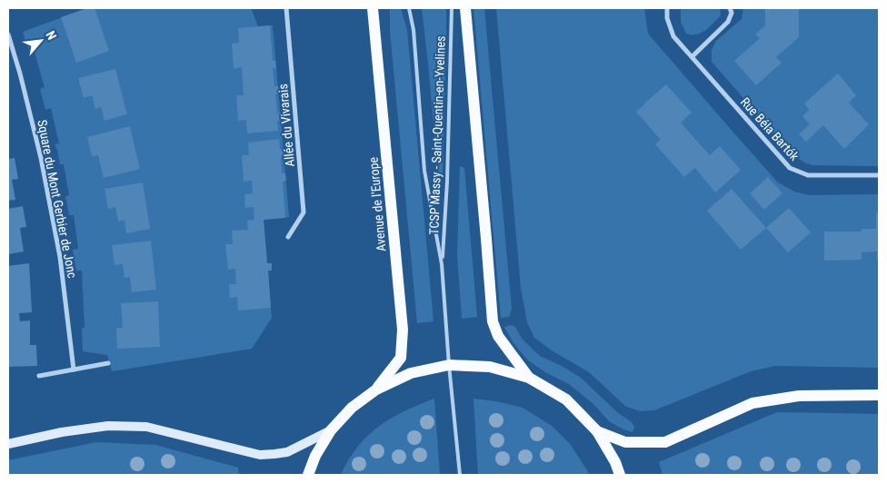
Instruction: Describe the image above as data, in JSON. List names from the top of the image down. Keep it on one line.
{"streets":{"main road":["Avenue de l'Europe"],"street":["Allée du Vivarais","Rue Béla Bartók","Square du Mont Gerbier de Jonc"],"lane":["TCSP Massy - Saint-Quentin-en-Yvelines"]},"north":"top right"}
